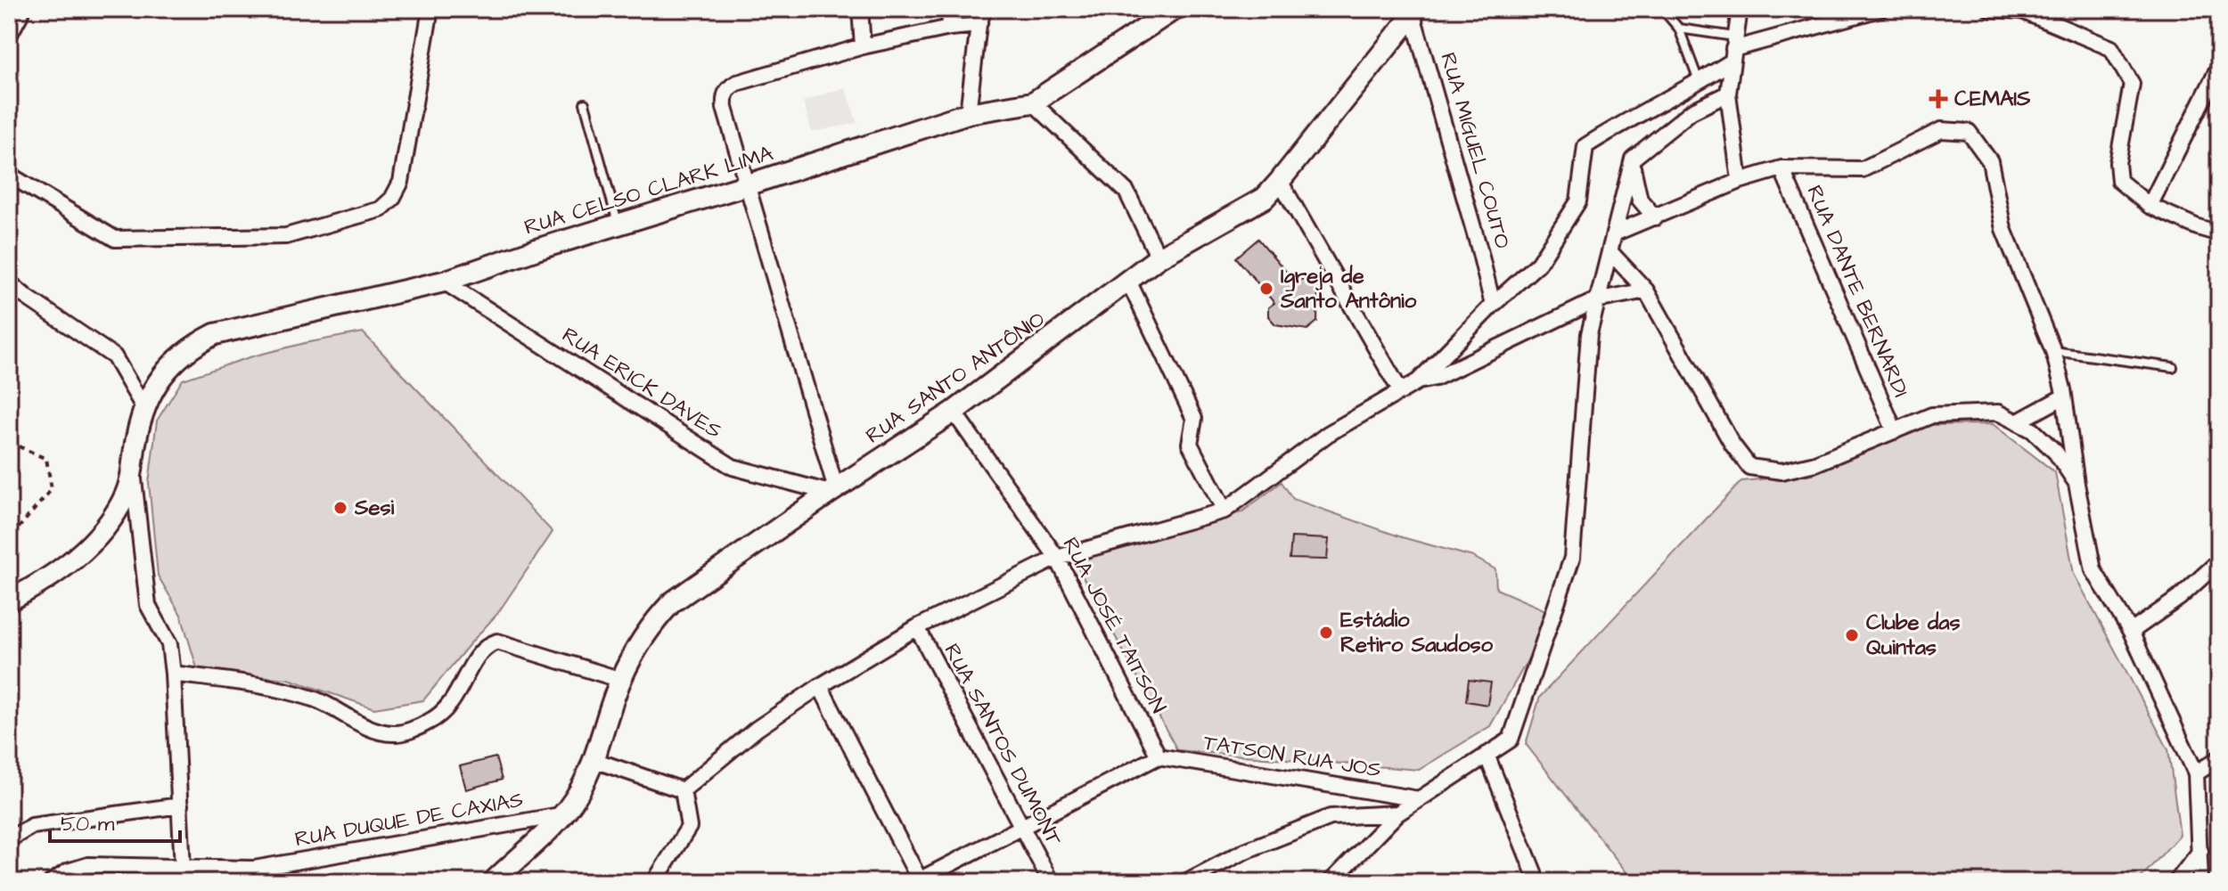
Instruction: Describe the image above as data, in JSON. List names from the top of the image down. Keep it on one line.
{"streets":{"street":["RUA MIGUEL COUTO","RUA CELSO CLARK LIMA","RUA DANTE BERNARDI","RUA SANTO ANTÔNIO","RUA ERICK DAVES","RUA JOSÉ TAITSON","RUA SANTOS DUMONT","TATSON RUA JOS","RUA DUQUE DE CAXIAS"]},"crossings":[["RUA MIGUEL COUTO","RUA SANTO ANTÔNIO"],["RUA CELSO CLARK LIMA","RUA ERICK DAVES"],["RUA SANTO ANTÔNIO","RUA ERICK DAVES"],["RUA SANTO ANTÔNIO","RUA JOSÉ TAITSON"],["RUA SANTO ANTÔNIO","RUA DUQUE DE CAXIAS"],["RUA JOSÉ TAITSON","TATSON RUA JOS"]],"places":{"health":["CEMAIS"],"other":["Igreja de Santo Antônio","Sesi","Estádio Retiro Saudoso","Clube das Quintas"]},"scale_bar":"50 m"}
